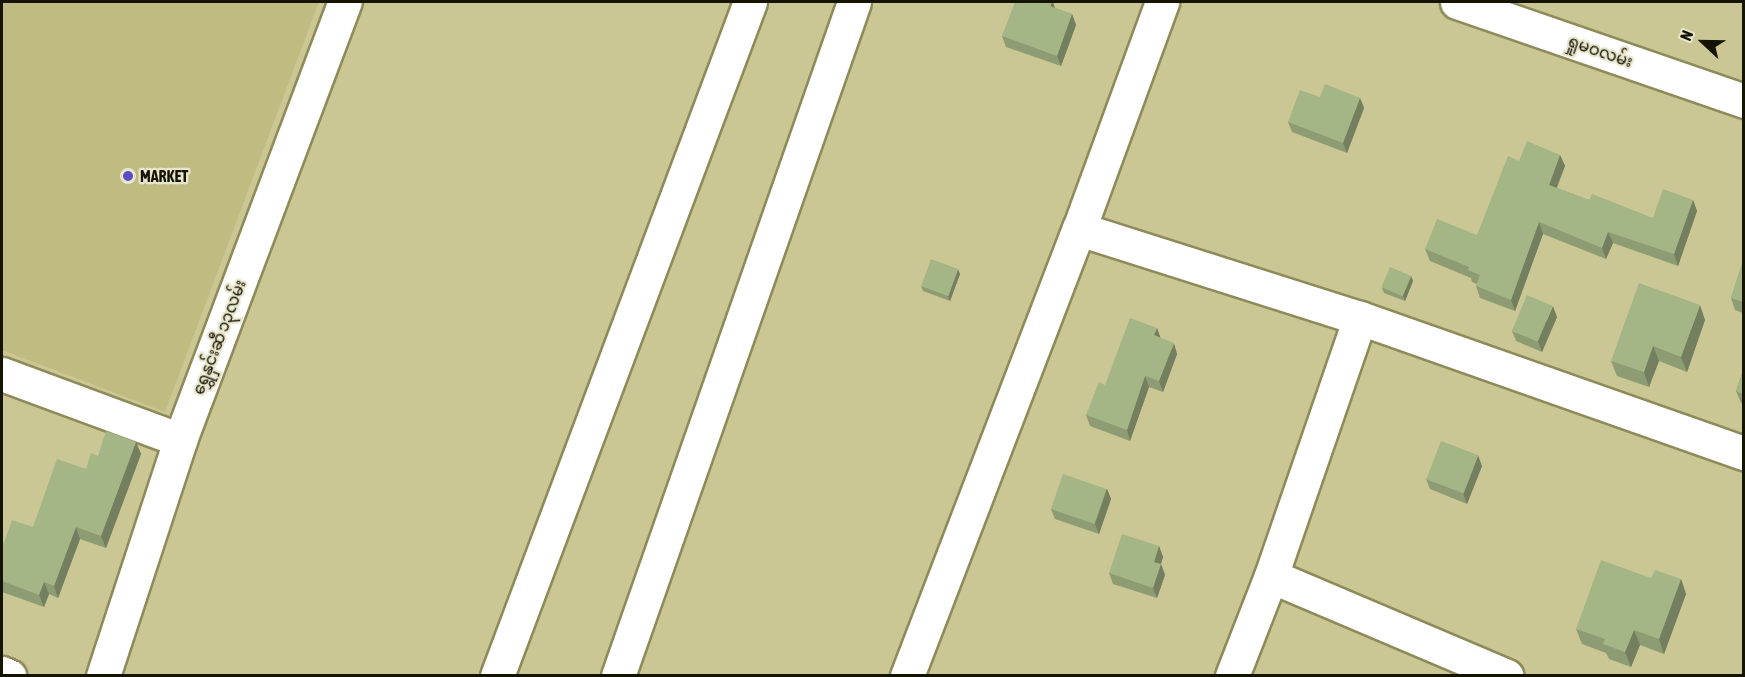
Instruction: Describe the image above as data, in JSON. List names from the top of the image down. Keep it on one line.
{"streets":{"street":["ရှုမဝလမ်း","ရွှေနှင်းဆီ ၁၃လမ်း"]},"places":["MARKET"],"north":"left"}
